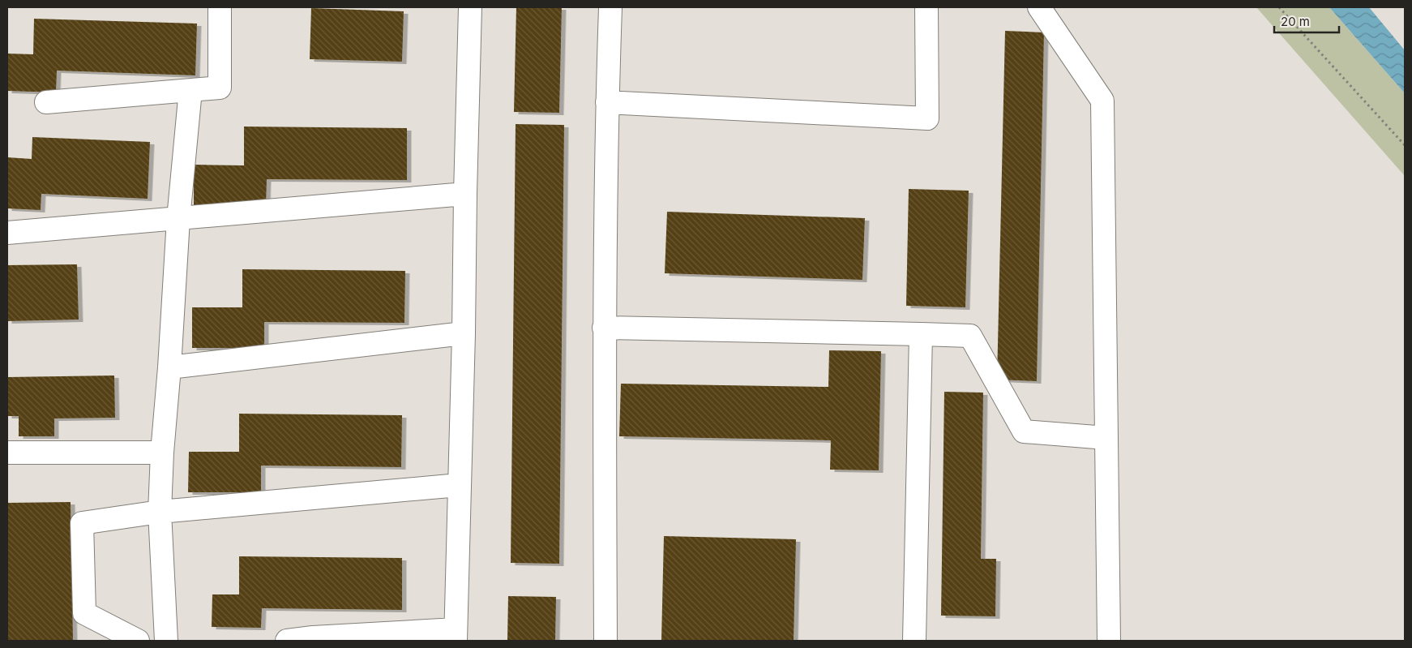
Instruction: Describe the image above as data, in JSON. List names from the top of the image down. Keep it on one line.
{"scale_bar":"20 m"}
